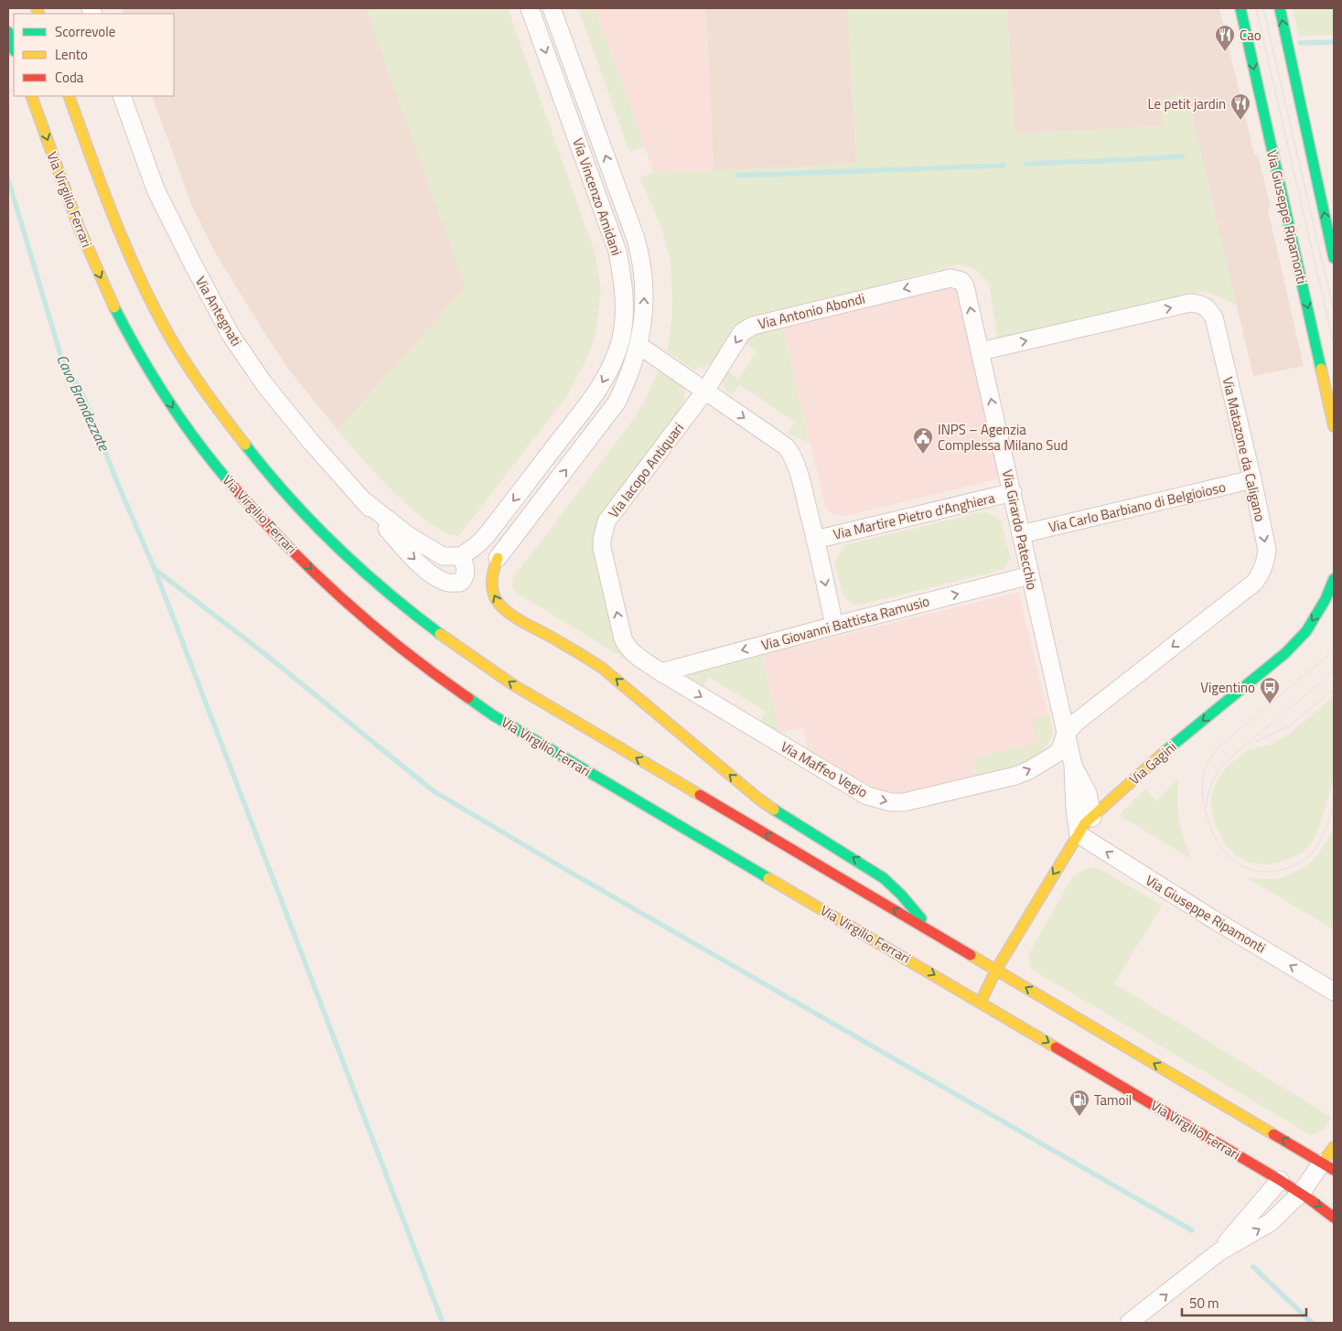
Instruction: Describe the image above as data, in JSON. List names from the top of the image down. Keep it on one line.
{"streets":{"main road":["Via Virgilio Ferrari","Via Giuseppe Ripamonti","Via Gagini"],"street":["Via Vincenzo Amidani","Via Antegnati","Via Antonio Abondi","Via Matazone da Caligano","Via Iacopo Antiquari","Via Carlo Barbiano di Belgioioso","Via Martire Pietro d'Anghiera","Via Girardo Patecchio","Via Giovanni Battista Ramusio","Via Maffeo Vegio"]},"crossings":[["Via Vincenzo Amidani","Via Antegnati"],["Via Virgilio Ferrari","Via Gagini"],["Via Giuseppe Ripamonti","Via Girardo Patecchio"],["Via Giuseppe Ripamonti","Via Gagini"],["Via Antonio Abondi","Via Iacopo Antiquari"],["Via Antonio Abondi","Via Girardo Patecchio"],["Via Matazone da Caligano","Via Carlo Barbiano di Belgioioso"],["Via Matazone da Caligano","Via Girardo Patecchio"],["Via Matazone da Caligano","Via Maffeo Vegio"],["Via Iacopo Antiquari","Via Giovanni Battista Ramusio"],["Via Iacopo Antiquari","Via Maffeo Vegio"],["Via Carlo Barbiano di Belgioioso","Via Girardo Patecchio"],["Via Martire Pietro d'Anghiera","Via Girardo Patecchio"],["Via Girardo Patecchio","Via Giovanni Battista Ramusio"],["Via Girardo Patecchio","Via Gagini"],["Via Girardo Patecchio","Via Maffeo Vegio"],["Via Giovanni Battista Ramusio","Via Maffeo Vegio"]],"one_way":["Via Antonio Abondi","Via Iacopo Antiquari","Via Girardo Patecchio","Via Gagini","Via Maffeo Vegio"],"water":["Cavo Brandezzate"],"places":{"restaurant":["Cao","Le petit jardin"],"public building":["INPS – Agenzia Complessa Milano Sud"],"bus stop":["Vigentino"],"fuel station":["Tamoil"]},"legend":["Scorrevole","Lento","Coda"],"scale_bar":"50 m"}
